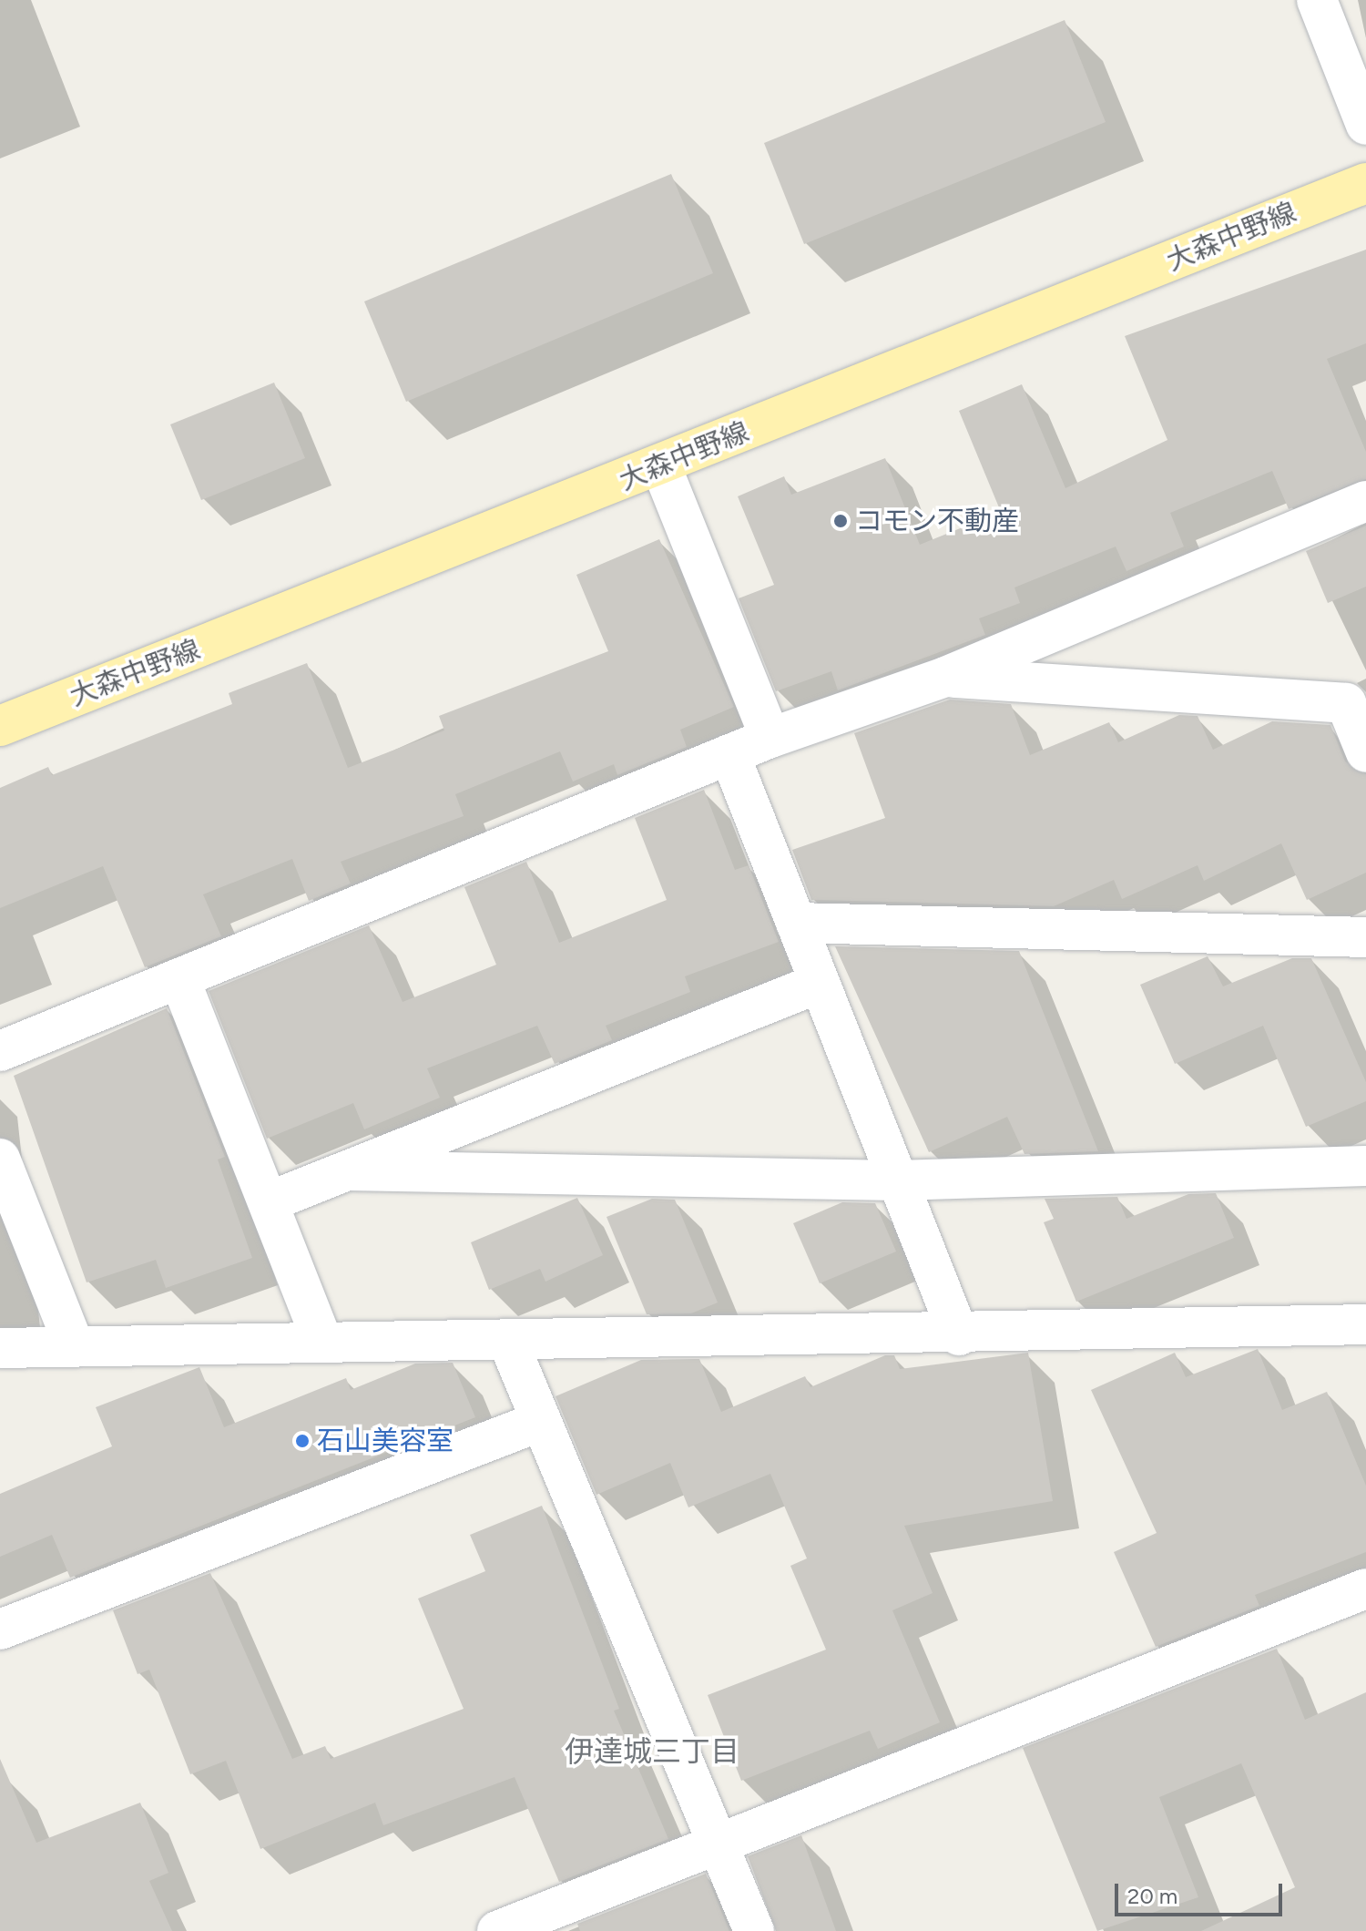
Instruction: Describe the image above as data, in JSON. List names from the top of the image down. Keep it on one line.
{"streets":{"main road":["大森中野線"]},"districts":["伊達城三丁目"],"places":["コモン不動産","石山美容室"],"scale_bar":"20 m"}
